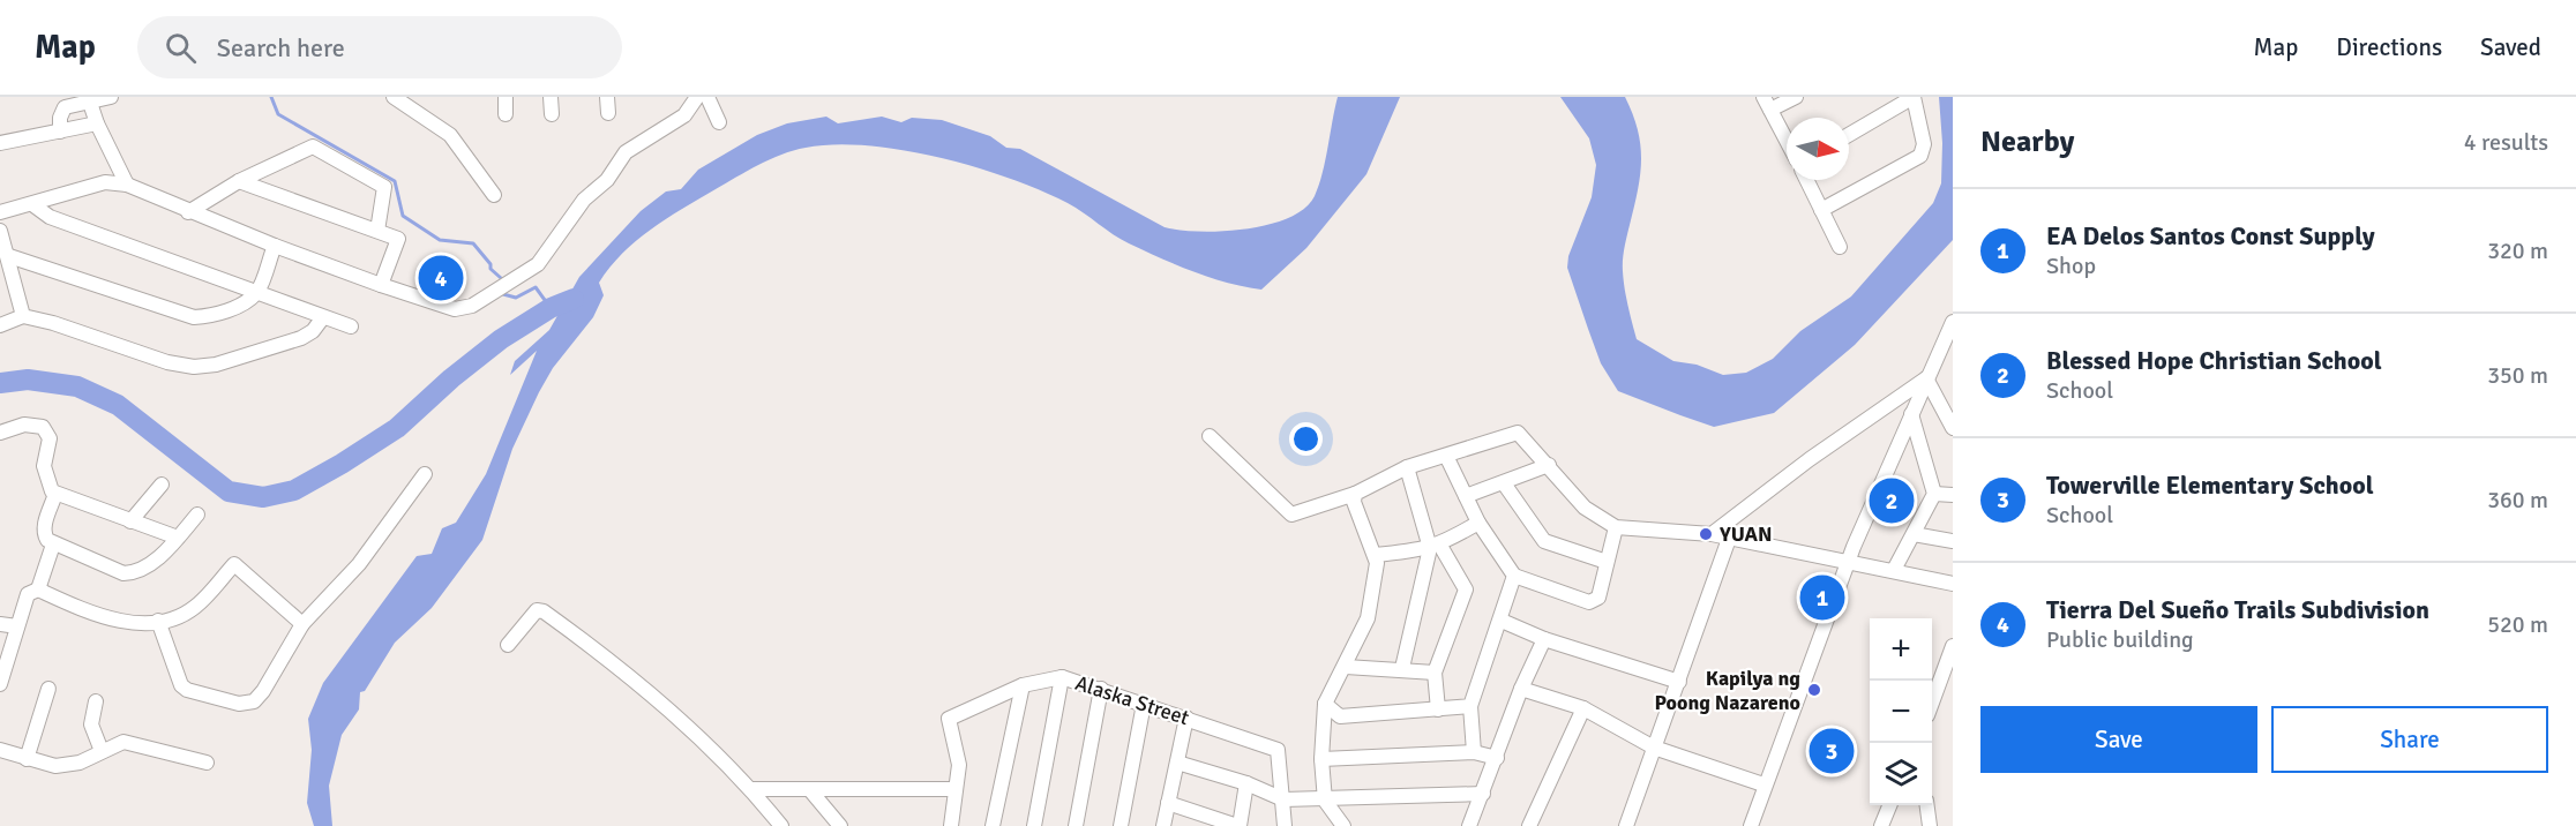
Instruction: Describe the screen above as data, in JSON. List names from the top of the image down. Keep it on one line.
{"streets":{"street":["Alaska Street"]},"places":["YUAN","Kapilya ng Poong Nazareno"],"north":"right","page":{"header":"Map","search":"Search here","nav":["Map","Directions","Saved"],"heading":["Nearby","4 results"],"list":[{"mark":"1","name":"EA Delos Santos Const Supply","note":"Shop","value":"320 m"},{"mark":"2","name":"Blessed Hope Christian School","note":"School","value":"350 m"},{"mark":"3","name":"Towerville Elementary School","note":"School","value":"360 m"},{"mark":"4","name":"Tierra Del Sueño Trails Subdivision","note":"Public building","value":"520 m"}],"pins":["4","2","1","3"],"map_buttons":["+","−"],"buttons":["Save","Share"]}}
